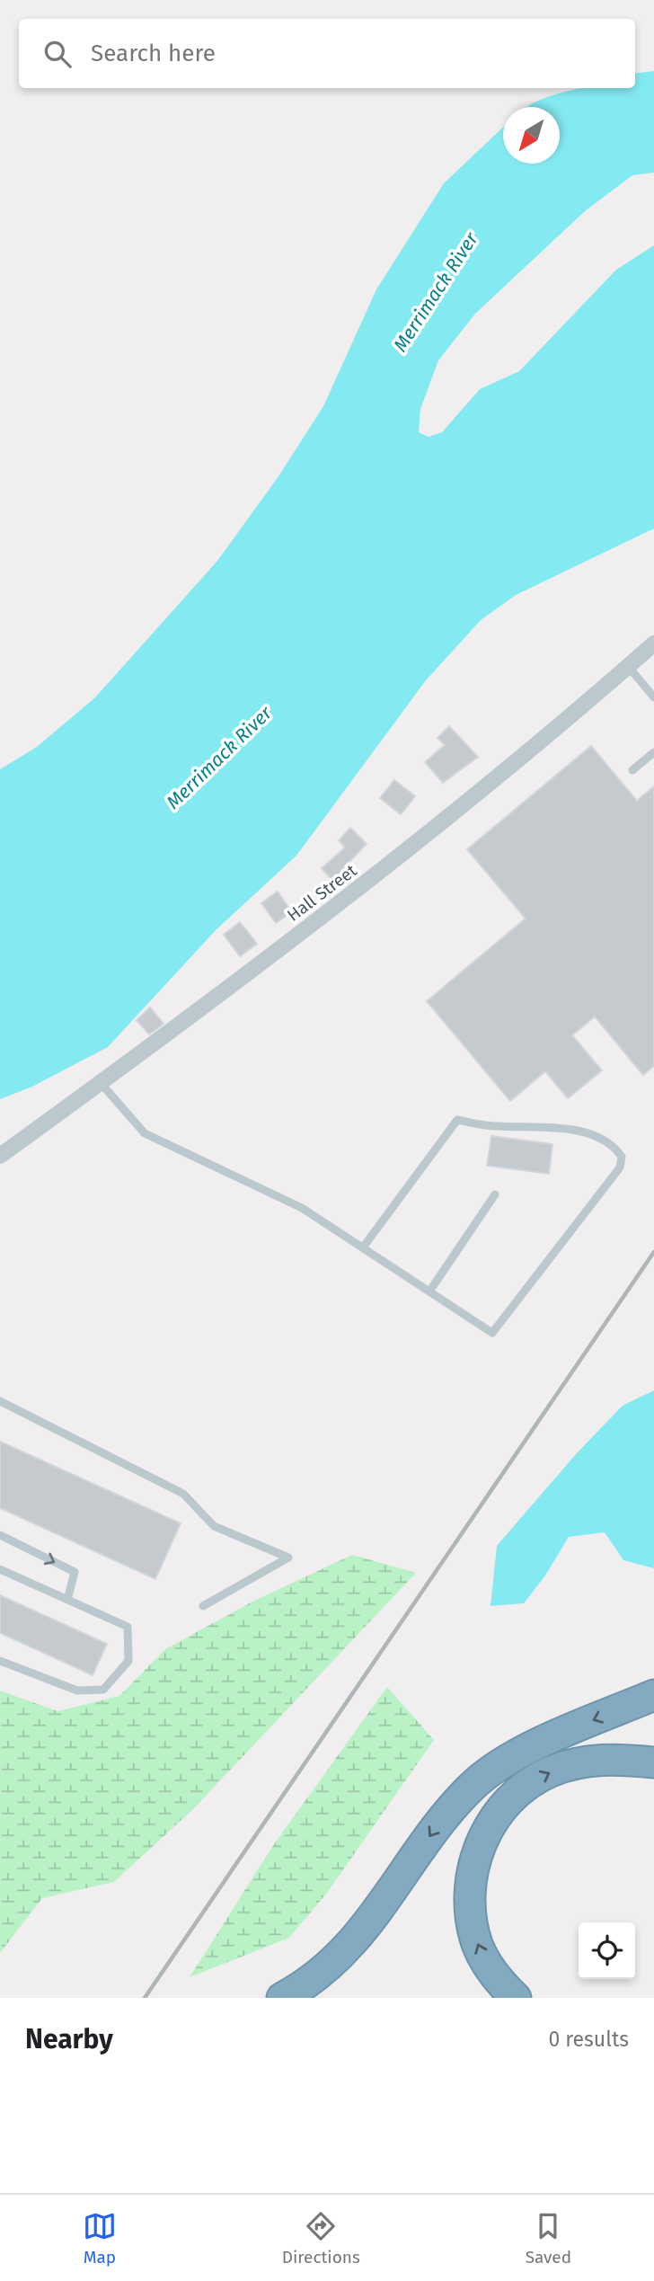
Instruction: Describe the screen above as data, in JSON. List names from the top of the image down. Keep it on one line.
{"streets":{"street":["Hall Street"]},"water":["Merrimack River"],"north":"bottom left","page":{"search":"Search here","heading":["Nearby","0 results"],"nav":["Map","Directions","Saved"]}}
